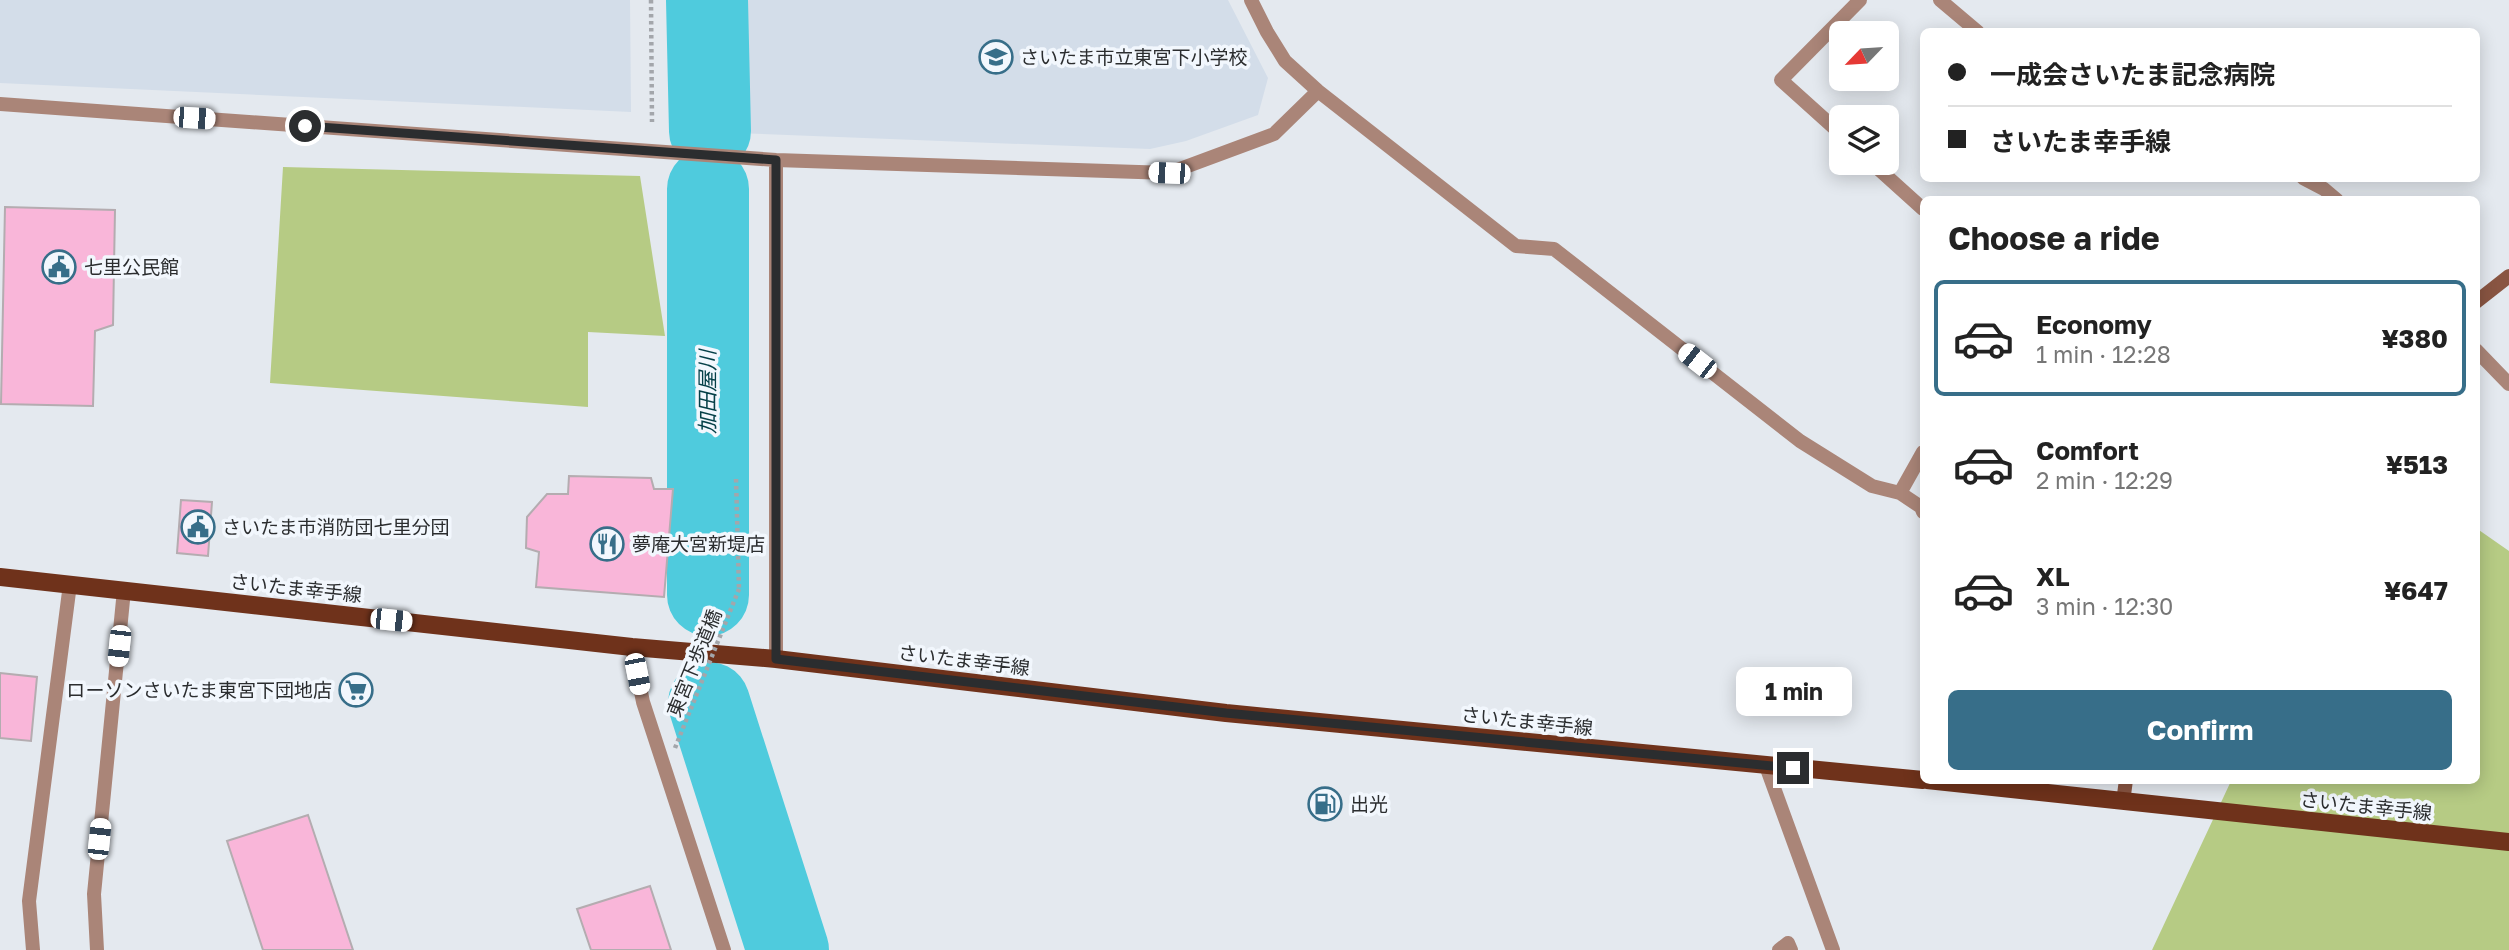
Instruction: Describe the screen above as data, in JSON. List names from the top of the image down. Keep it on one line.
{"streets":{"main road":["さいたま幸手線"],"path":["東宮下歩道橋"]},"water":["加田屋川"],"places":{"school or university":["さいたま市立東宮下小学校"],"public building":["七里公民館","さいたま市消防団七里分団"],"restaurant":["夢庵大宮新堤店"],"supermarket":["ローソンさいたま東宮下団地店"],"fuel station":["出光"]},"north":"bottom left","page":{"banner":["一成会さいたま記念病院","さいたま幸手線"],"heading":"Choose a ride","list":[{"name":"Economy","note":"1 min · 12:28","value":"¥380"},{"name":"Comfort","note":"2 min · 12:29","value":"¥513"},{"name":"XL","note":"3 min · 12:30","value":"¥647"}],"bubble":"1 min","buttons":"Confirm"}}
